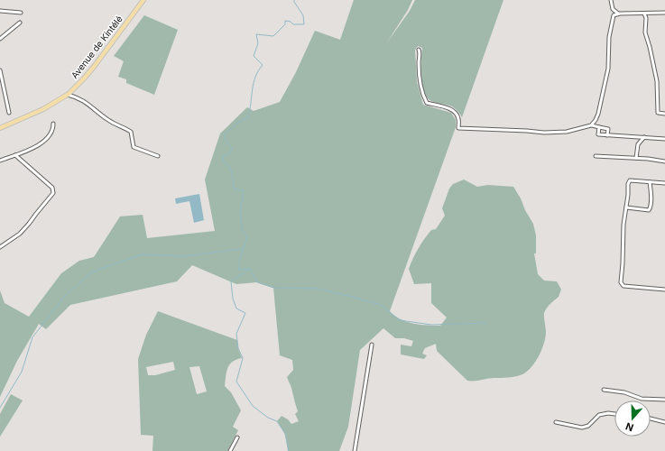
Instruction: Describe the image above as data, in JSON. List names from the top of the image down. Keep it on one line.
{"streets":{"main road":["Avenue de Kintélé"]},"north":"bottom"}
